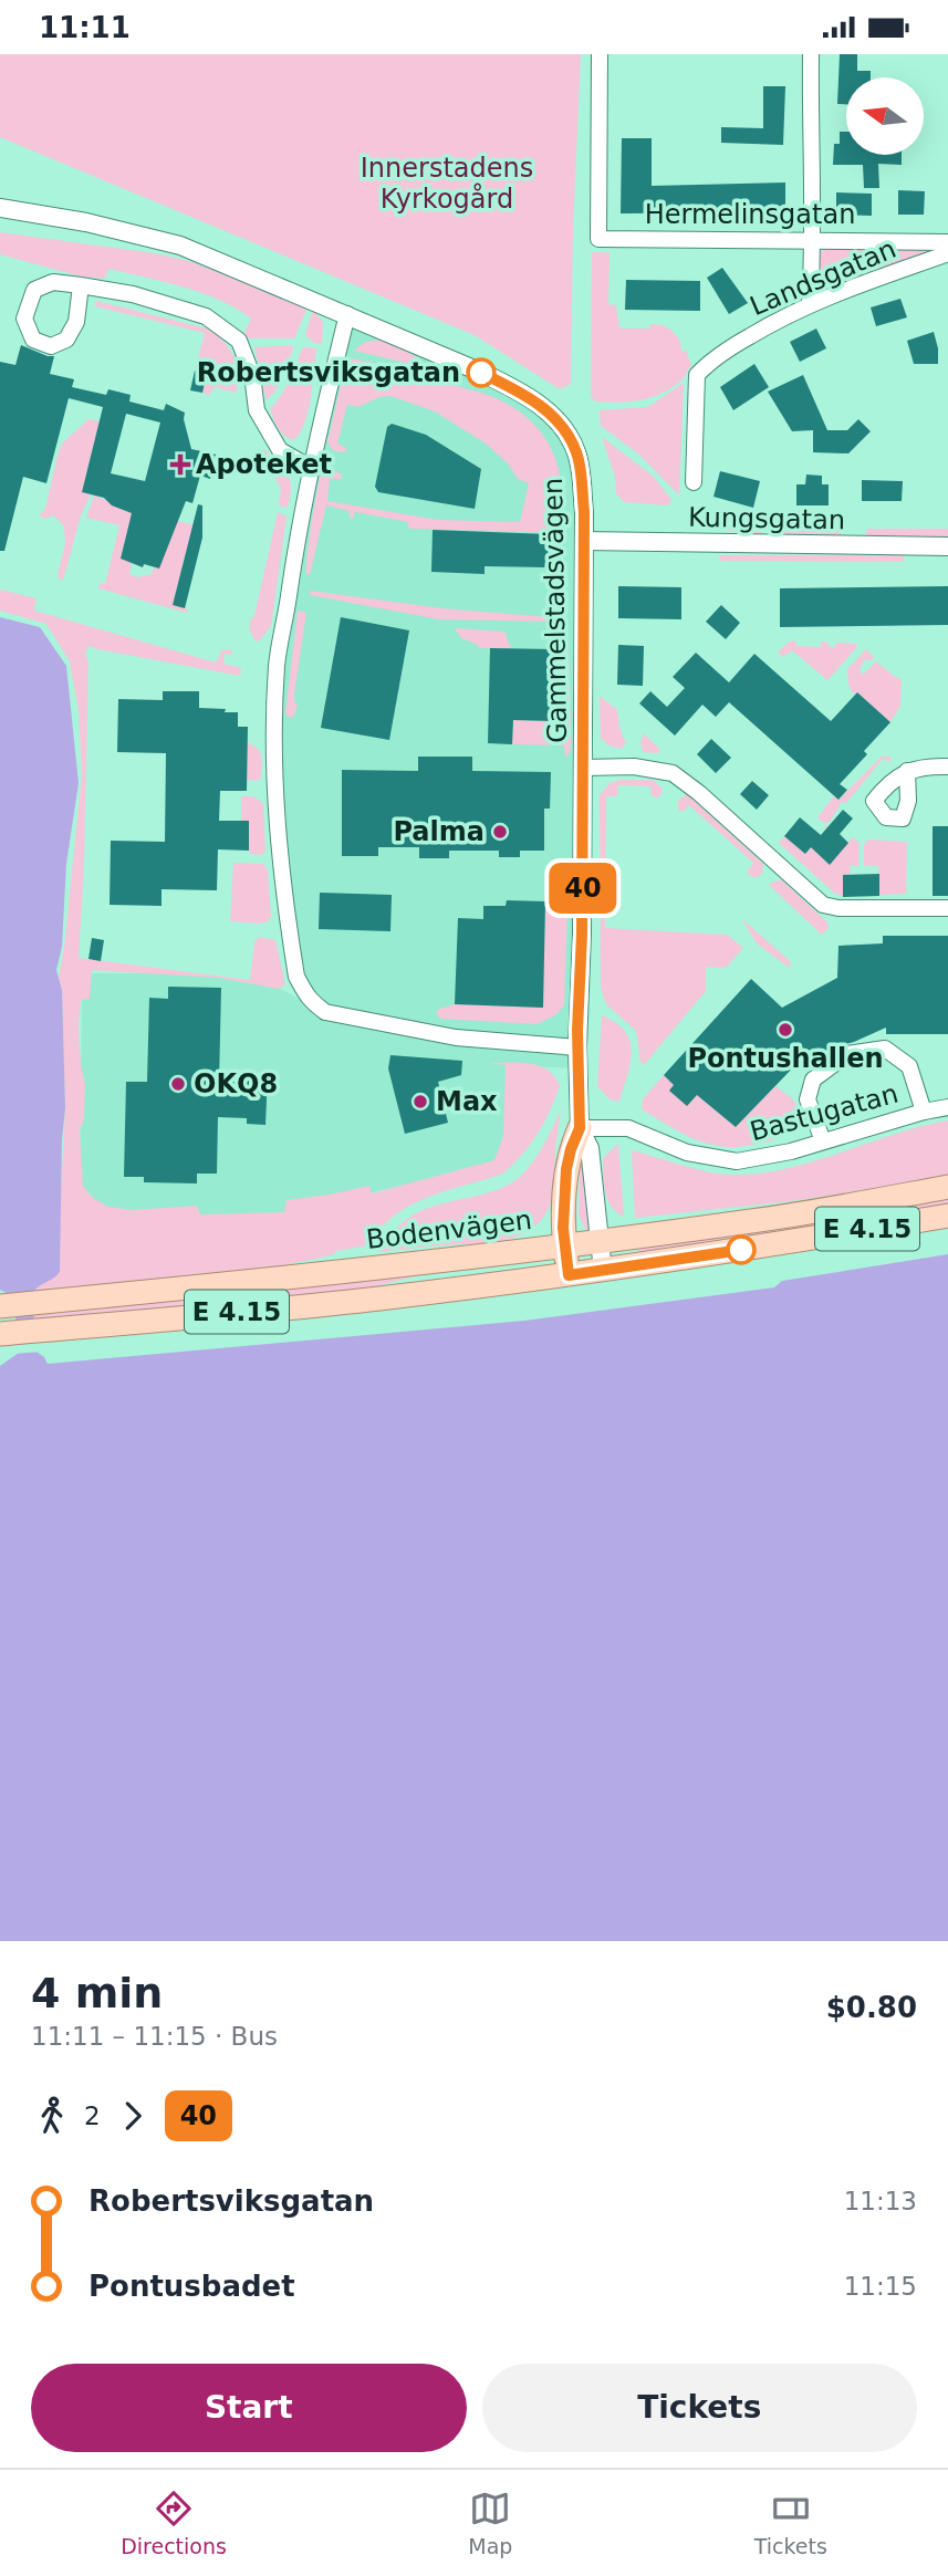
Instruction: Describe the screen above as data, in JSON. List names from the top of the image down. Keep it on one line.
{"streets":{"main road":["E 4.15","Bodenvägen"],"street":["Hermelinsgatan","Landsgatan","Kungsgatan","Gammelstadsvägen","Bastugatan"]},"crossings":[["Kungsgatan","Gammelstadsvägen"],["Gammelstadsvägen","Bastugatan"],["Gammelstadsvägen","E 4.15"],["Gammelstadsvägen","Bodenvägen"]],"parks":["Innerstadens Kyrkogård"],"places":{"other":["Robertsviksgatan","Palma","Pontushallen","OKQ8","Max"],"health":["Apoteket"]},"lines":["bus line 40"],"north":"left","page":{"status":"11:11","on_map":"40","heading":["4 min","11:11 – 11:15 · Bus","$0.80"],"legs":["2","40"],"list":[{"name":"Robertsviksgatan","value":"11:13"},{"name":"Pontusbadet","value":"11:15"}],"buttons":["Start","Tickets"],"tabs":["Directions","Map","Tickets"]}}
